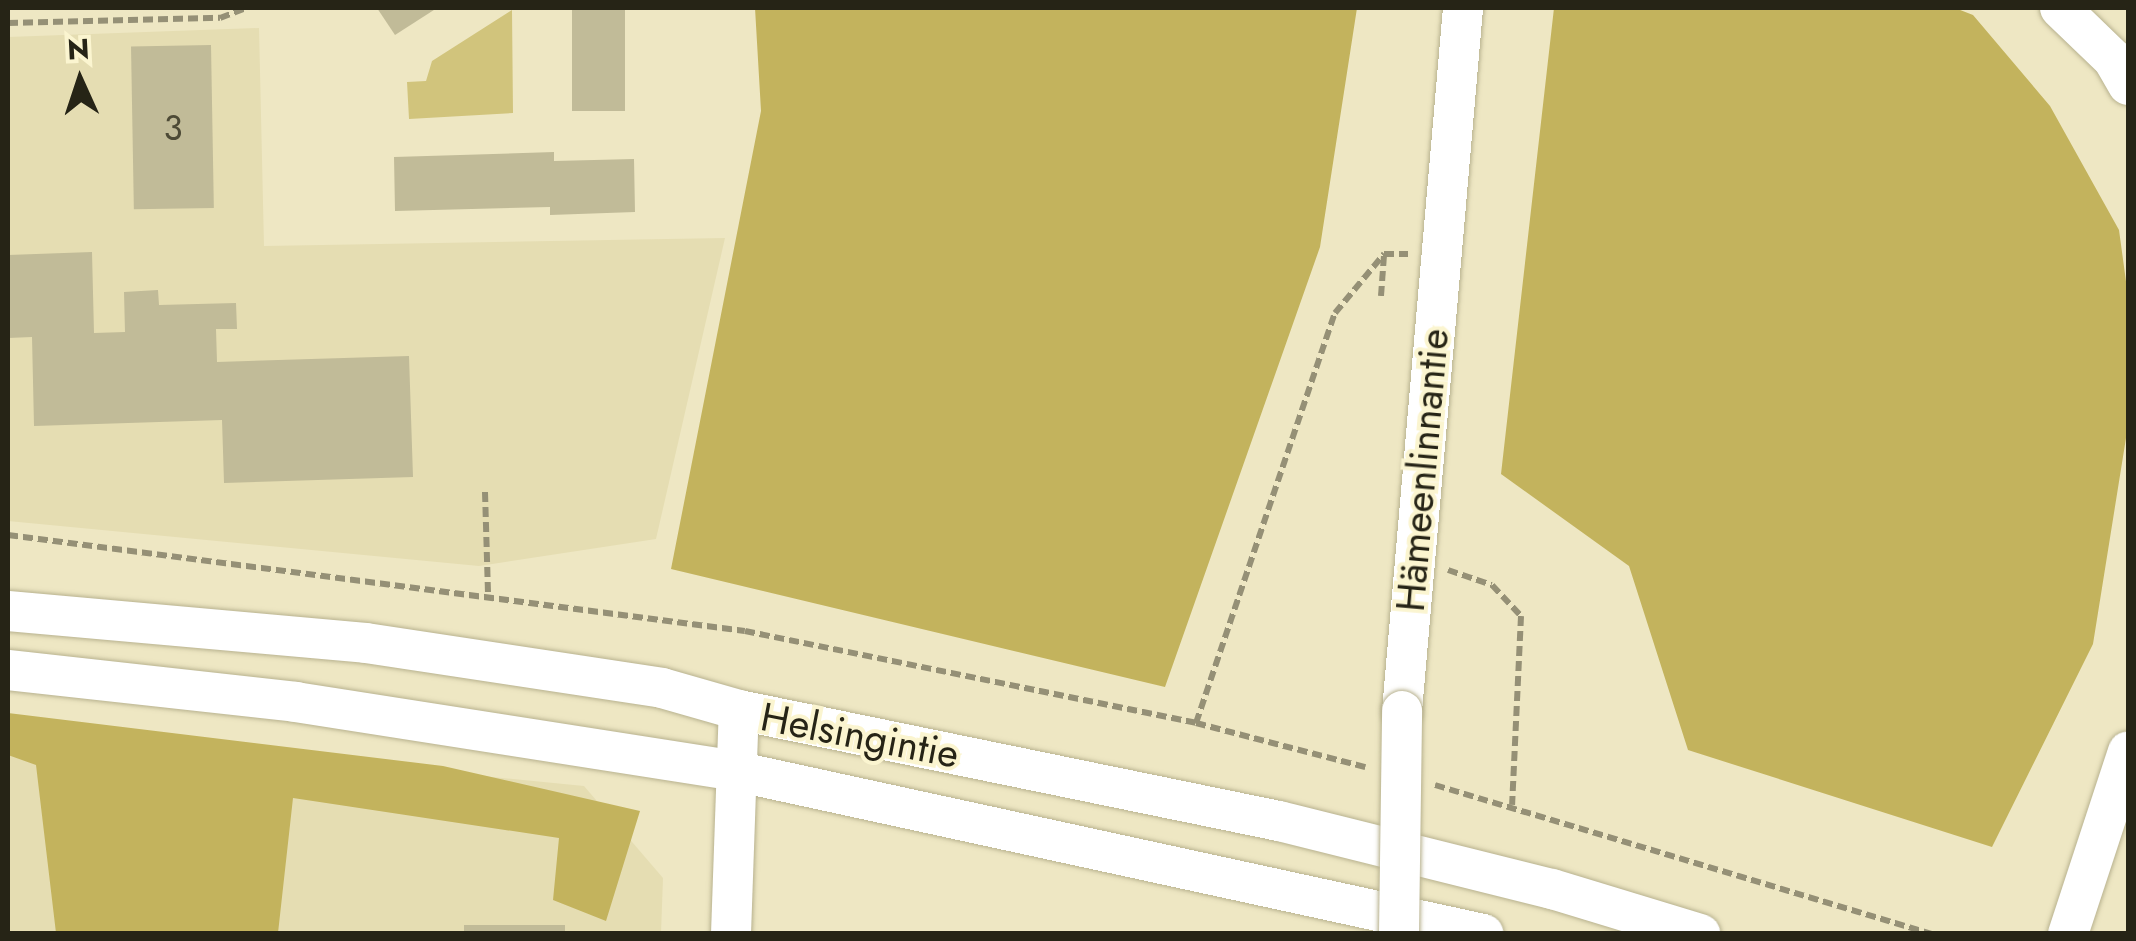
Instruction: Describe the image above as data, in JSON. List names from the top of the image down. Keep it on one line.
{"streets":{"main road":["Hämeenlinnantie","Helsingintie"]},"house_numbers":["3"],"north":"top"}
